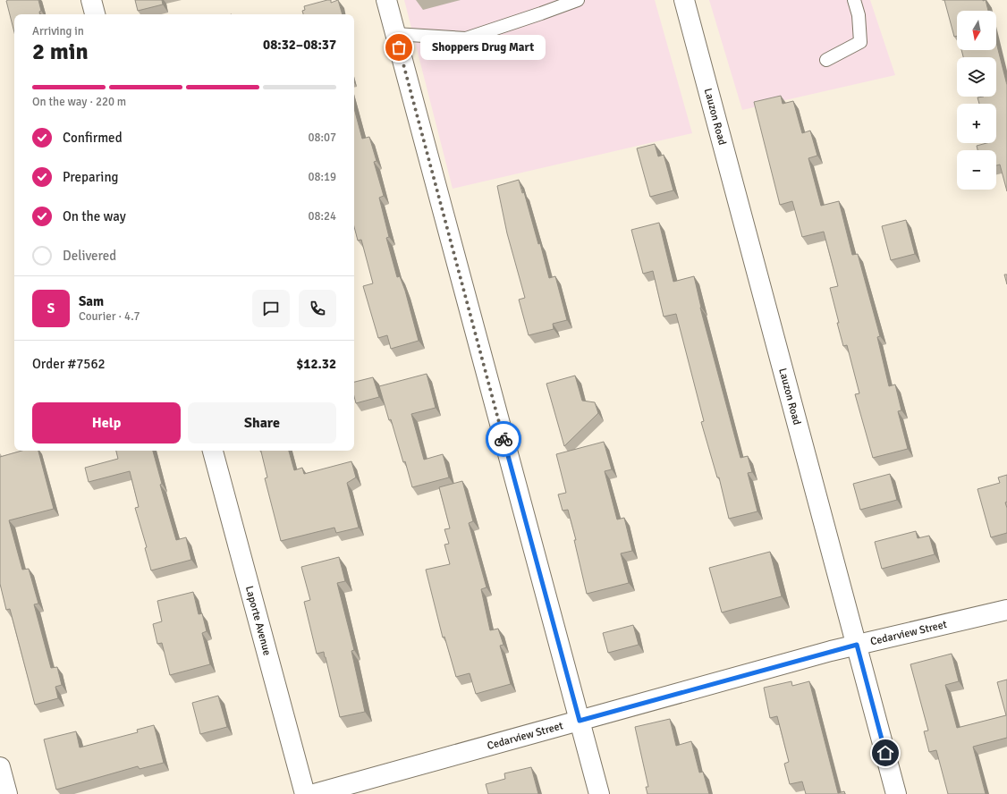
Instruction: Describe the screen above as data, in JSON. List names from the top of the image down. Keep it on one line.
{"streets":{"street":["Lauzon Road","Laporte Avenue","Cedarview Street"]},"crossings":[["Lauzon Road","Cedarview Street"]],"places":["Shoppers Drug Mart"],"north":"bottom","page":{"map_buttons":["+","−"],"heading":["2 min","Arriving in","08:32–08:37"],"panel":["Sam","Courier · 4.7","Order #7562","$12.32"],"bubble":"Shoppers Drug Mart","bar":"On the way · 220 m","list":[["Confirmed","08:07"],["Preparing","08:19"],["On the way","08:24"],"Delivered"],"round":"S","buttons":["Help","Share"]}}
